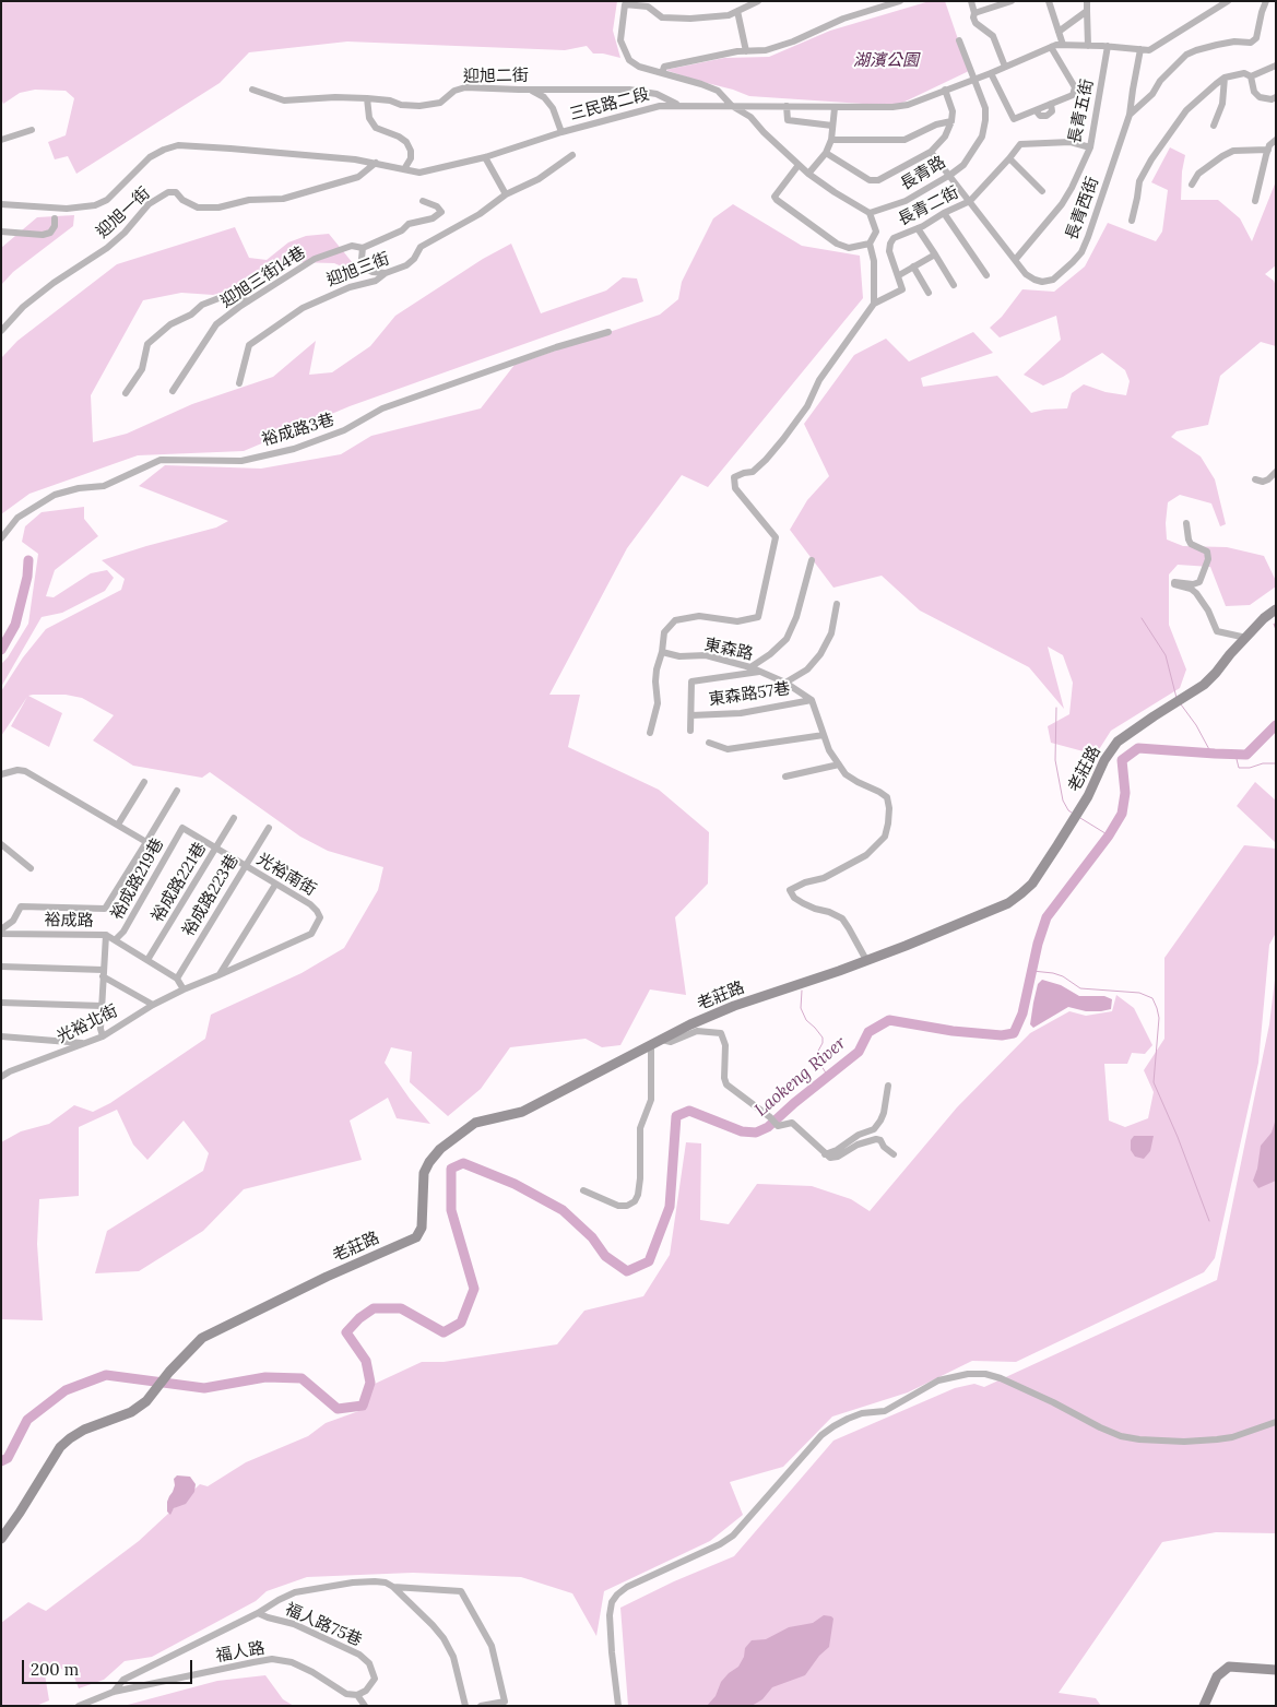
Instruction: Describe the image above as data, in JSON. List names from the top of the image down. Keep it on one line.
{"streets":{"street":["迎旭二街","三民路二段","長青五街","長青路","長青二街","長青西街","迎旭一街","迎旭三街","迎旭三街14巷","裕成路3巷","東森路","東森路57巷","老莊路","光裕南街","裕成路219巷","裕成路221巷","裕成路223巷","裕成路","光裕北街","福人路75巷","福人路"]},"crossings":[["迎旭二街","三民路二段"],["三民路二段","長青五街"],["三民路二段","長青路"],["三民路二段","長青西街"],["三民路二段","迎旭一街"],["長青五街","長青二街"],["長青五街","長青西街"],["長青路","長青西街"],["長青二街","長青西街"],["東森路","東森路57巷"],["光裕南街","裕成路219巷"],["光裕南街","裕成路221巷"],["光裕南街","裕成路223巷"],["光裕南街","裕成路"],["光裕南街","光裕北街"],["裕成路219巷","裕成路"],["裕成路221巷","裕成路"],["裕成路223巷","裕成路"],["裕成路","光裕北街"],["福人路75巷","福人路"]],"water":["Laokeng River"],"parks":["湖濱公園"],"scale_bar":"200 m"}
